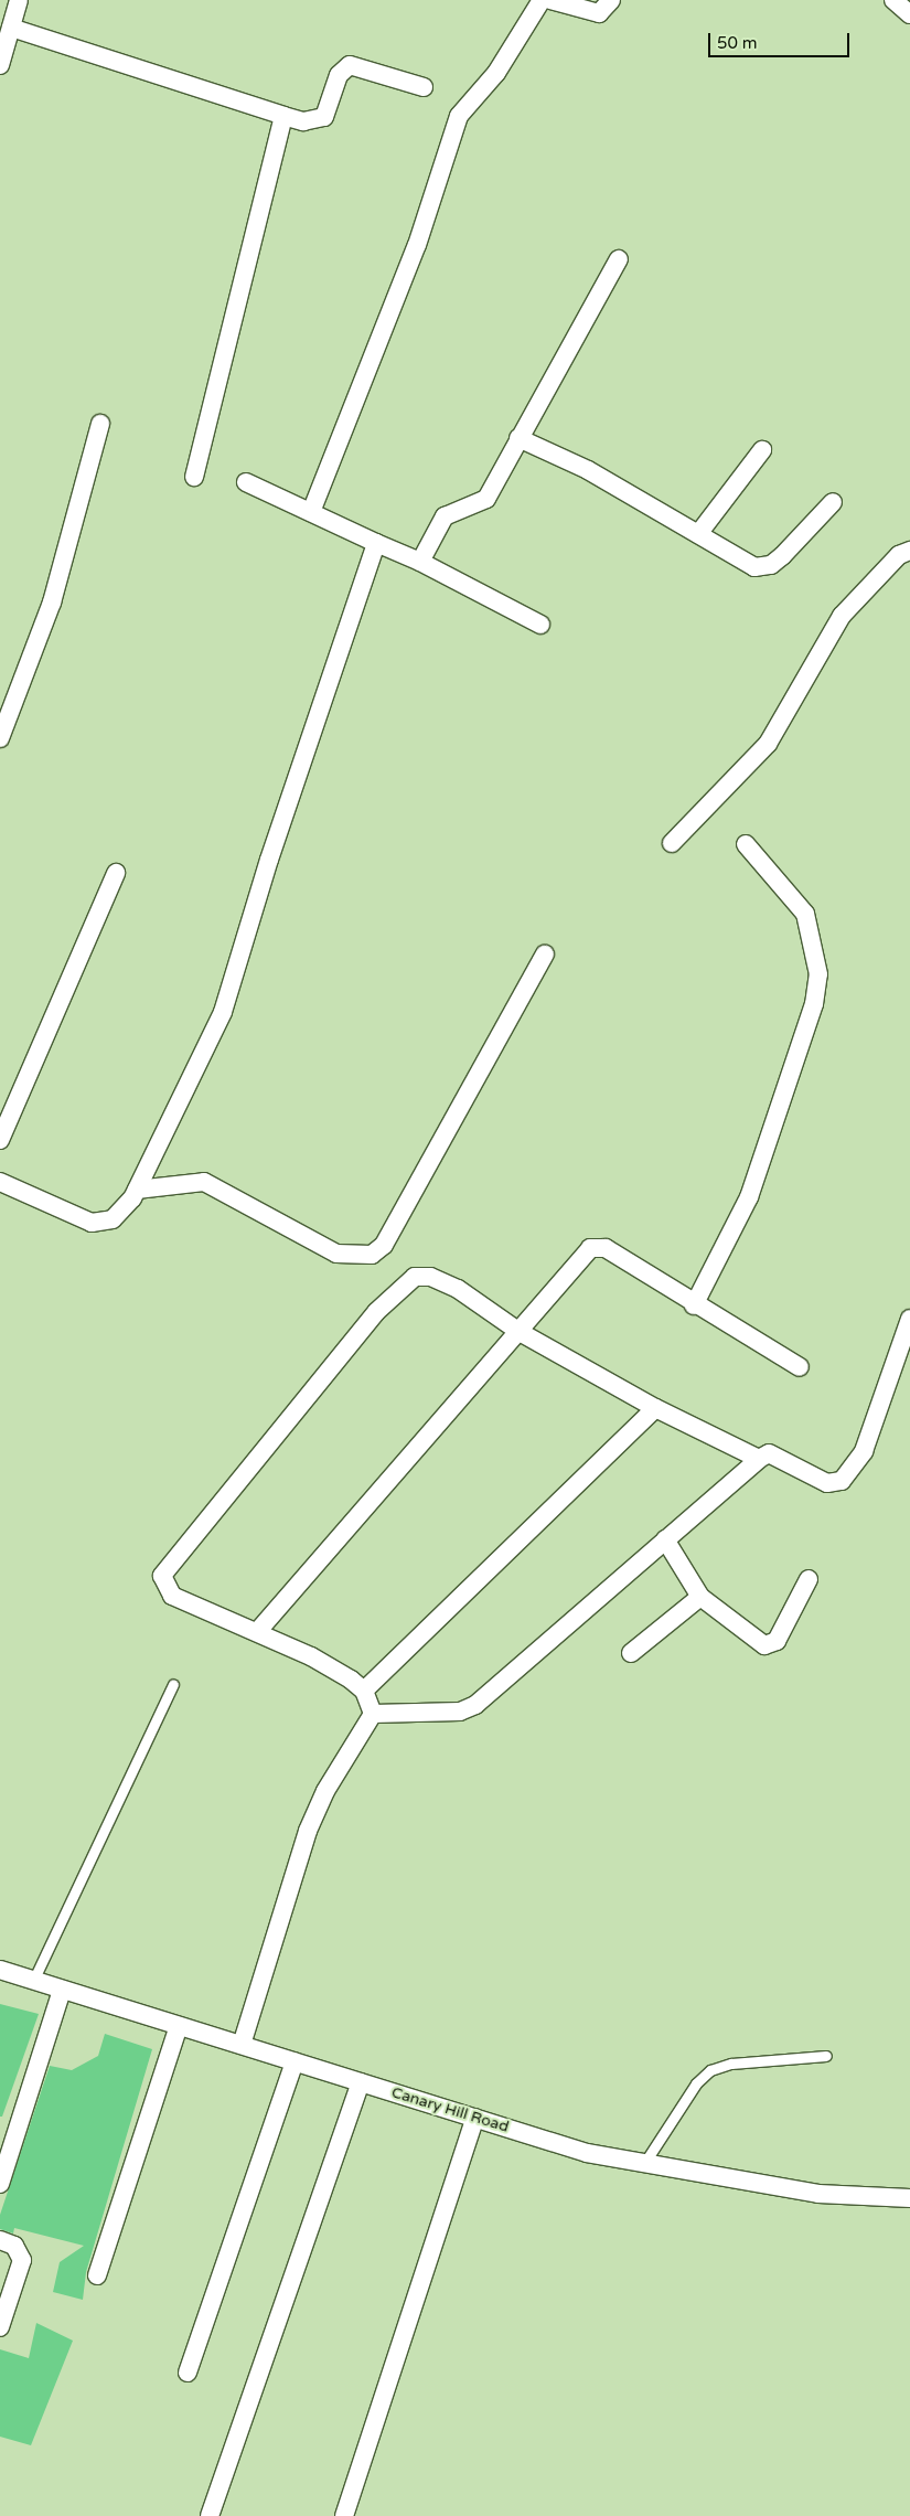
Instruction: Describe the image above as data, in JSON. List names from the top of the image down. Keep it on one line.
{"streets":{"street":["Canary Hill Road"]},"scale_bar":"50 m"}
